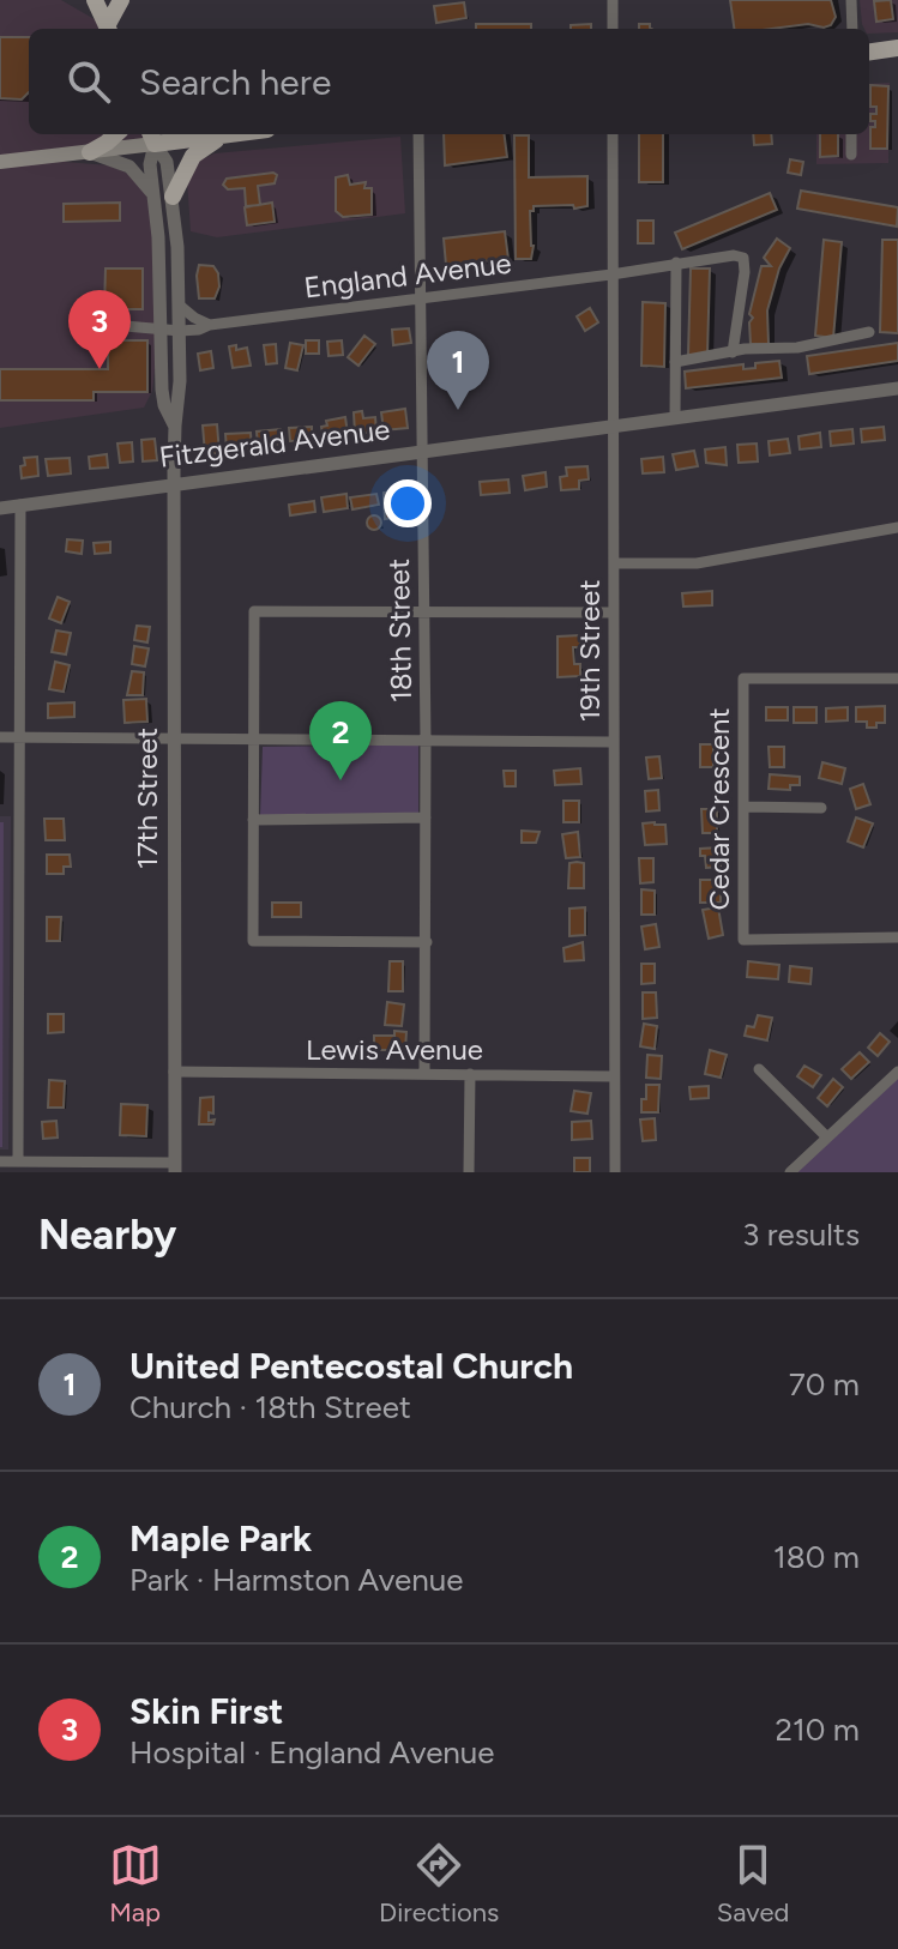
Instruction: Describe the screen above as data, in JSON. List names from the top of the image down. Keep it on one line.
{"streets":{"street":["England Avenue","Fitzgerald Avenue","18th Street","19th Street","17th Street","Cedar Crescent","Lewis Avenue"]},"crossings":[["England Avenue","18th Street"],["England Avenue","19th Street"],["England Avenue","17th Street"],["Fitzgerald Avenue","18th Street"],["Fitzgerald Avenue","19th Street"],["Fitzgerald Avenue","17th Street"],["18th Street","Lewis Avenue"],["19th Street","Lewis Avenue"],["17th Street","Lewis Avenue"]],"page":{"search":"Search here","pins":["3","1","2"],"heading":["Nearby","3 results"],"list":[{"mark":"1","name":"United Pentecostal Church","note":"Church · 18th Street","value":"70 m"},{"mark":"2","name":"Maple Park","note":"Park · Harmston Avenue","value":"180 m"},{"mark":"3","name":"Skin First","note":"Hospital · England Avenue","value":"210 m"}],"nav":["Map","Directions","Saved"]}}
